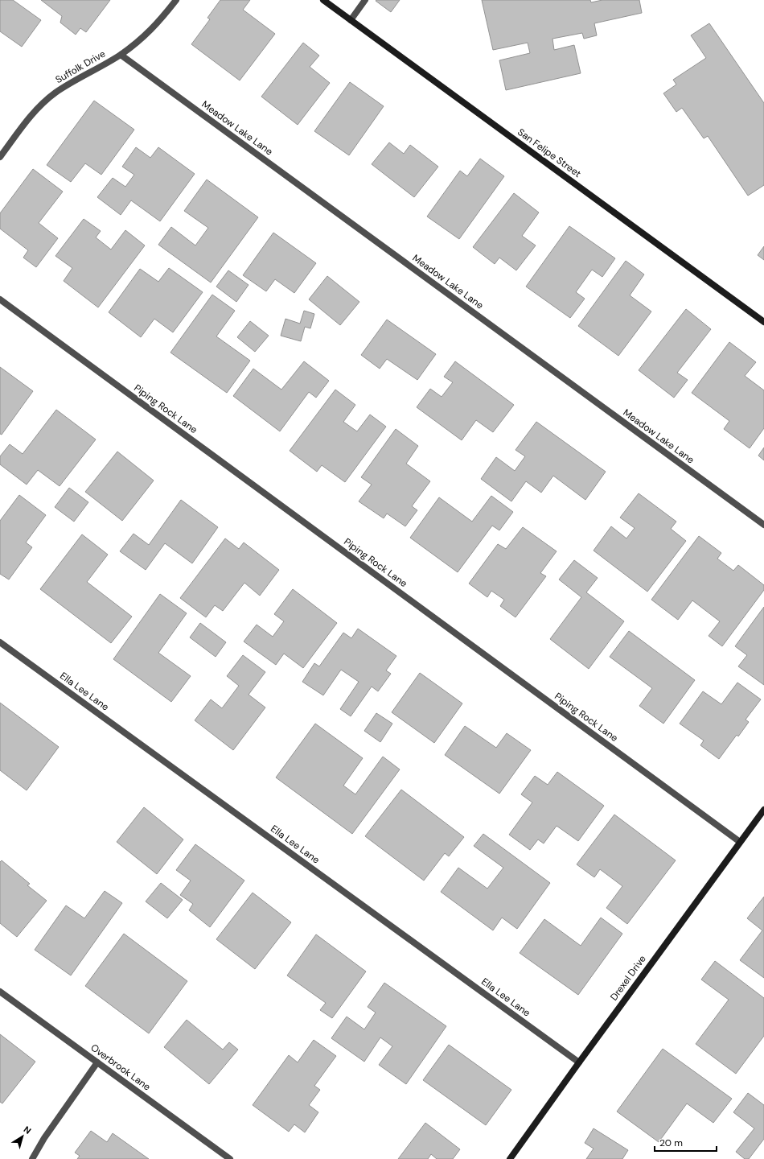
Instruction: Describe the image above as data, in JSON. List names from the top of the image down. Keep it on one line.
{"streets":{"main road":["San Felipe Street","Drexel Drive"],"street":["Suffolk Drive","Meadow Lake Lane","Piping Rock Lane","Ella Lee Lane","Overbrook Lane"]},"crossings":[["Suffolk Drive","Meadow Lake Lane"],["Piping Rock Lane","Drexel Drive"],["Ella Lee Lane","Drexel Drive"]],"scale_bar":"20 m","north":"top right"}
